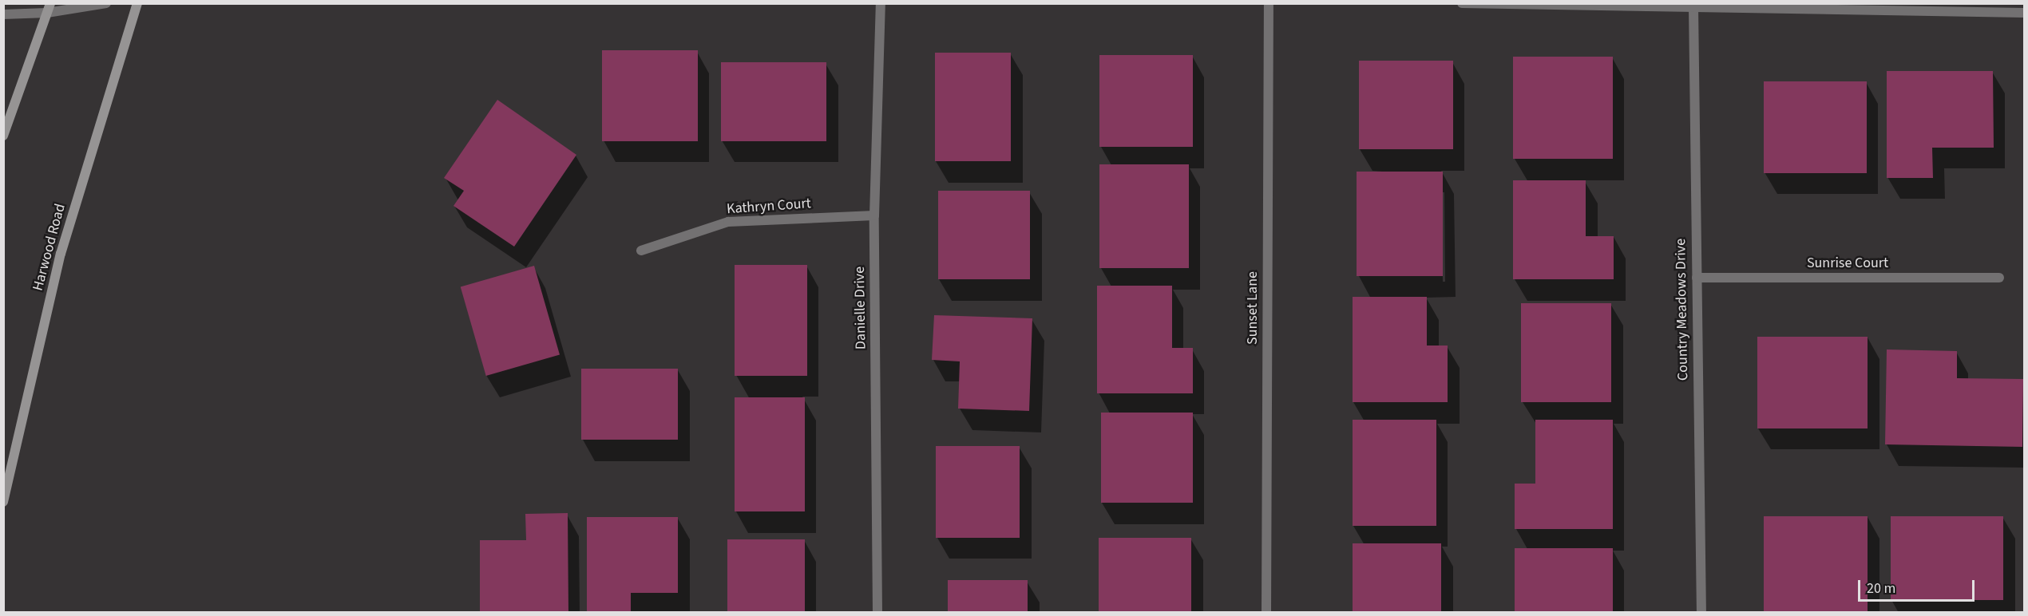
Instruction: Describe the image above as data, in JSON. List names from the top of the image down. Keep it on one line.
{"streets":{"main road":["Harwood Road"],"street":["Kathryn Court","Sunrise Court","Danielle Drive","Sunset Lane","Country Meadows Drive"]},"crossings":[["Kathryn Court","Danielle Drive"],["Sunrise Court","Country Meadows Drive"]],"scale_bar":"20 m"}
